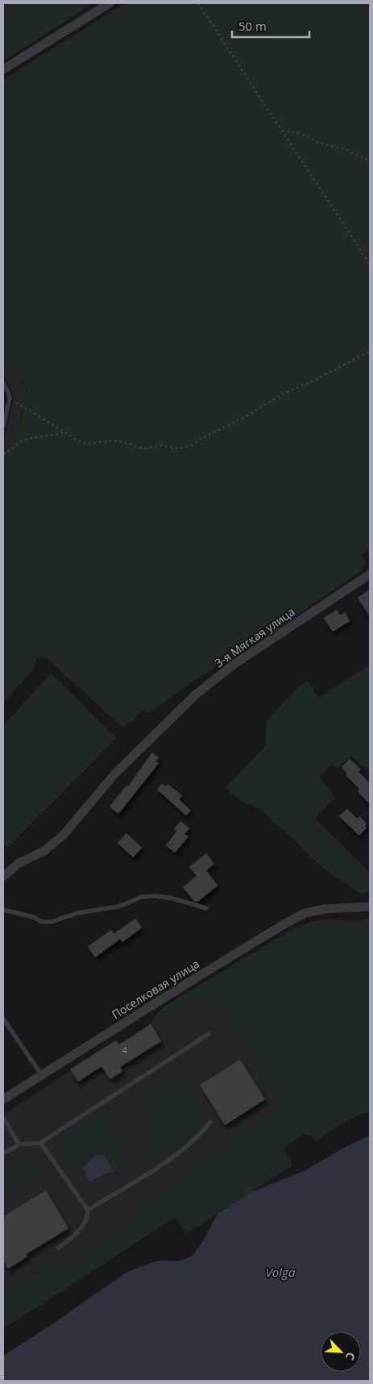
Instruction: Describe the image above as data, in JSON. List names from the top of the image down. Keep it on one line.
{"streets":{"street":["3-я Мягкая улица","Поселковая улица"]},"water":["Volga"],"house_numbers":["4"],"scale_bar":"50 m","north":"bottom right"}
